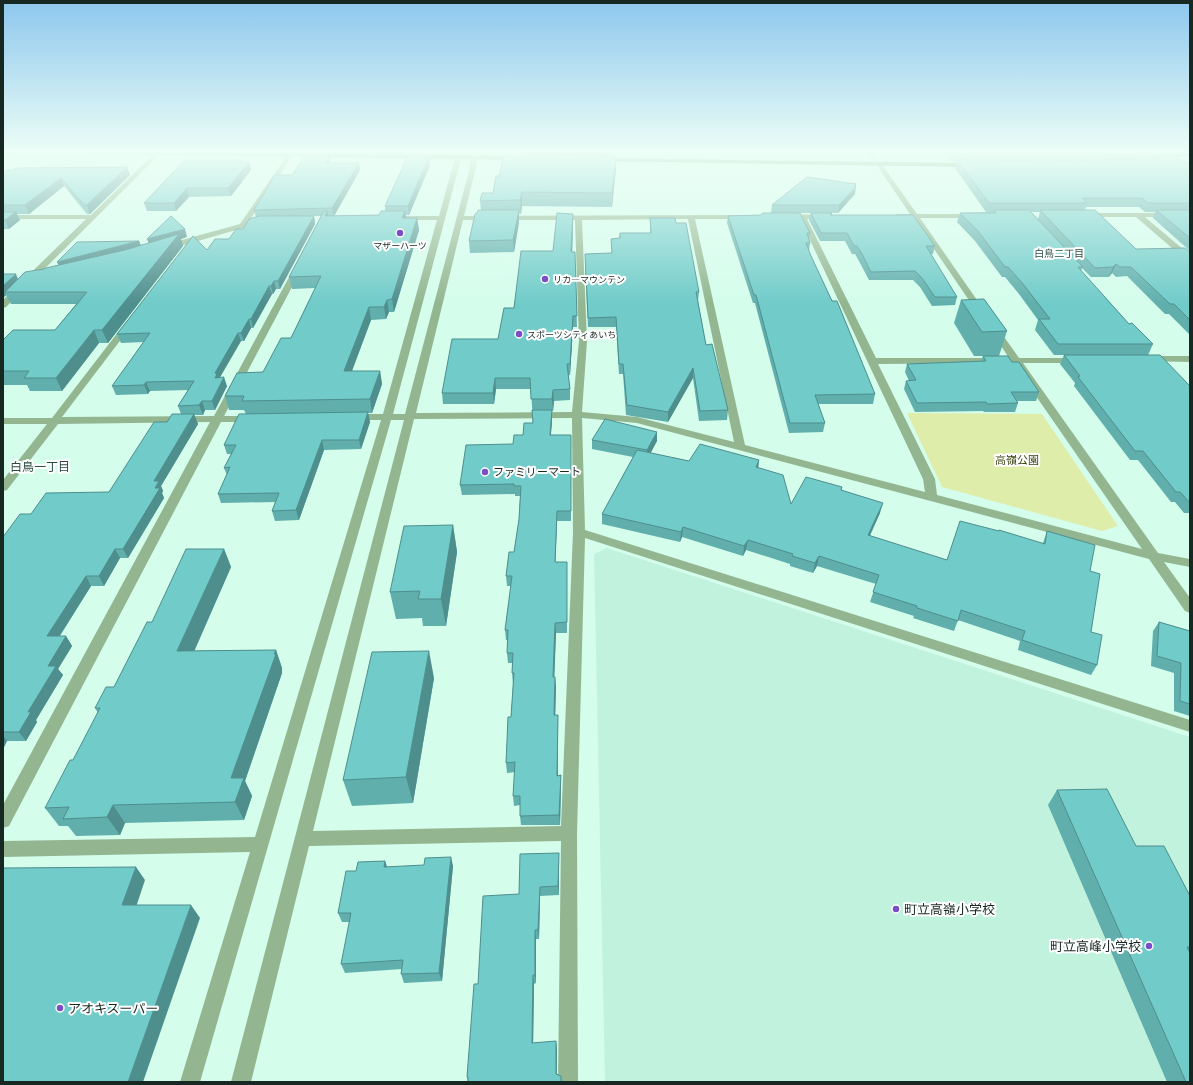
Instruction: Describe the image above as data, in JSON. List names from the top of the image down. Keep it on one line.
{"districts":["白鳥二丁目","白鳥一丁目"],"parks":["高嶺公園"],"places":["マザーハーツ","リカ―マウンテン","スポーツシティあいち","ファミリーマート","町立高嶺小学校","町立高峰小学校","アオキスーパー"]}
